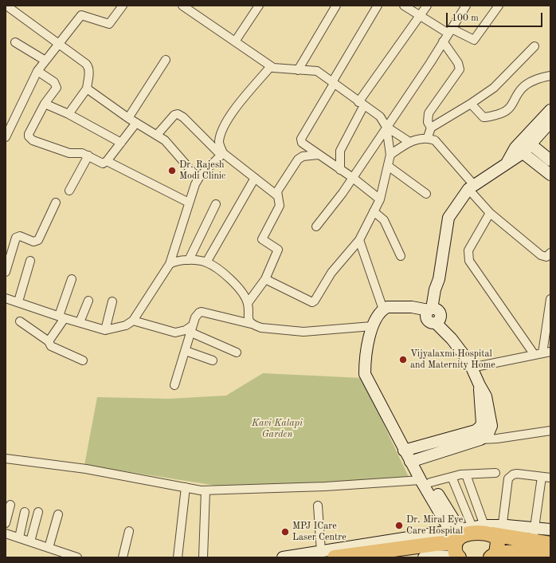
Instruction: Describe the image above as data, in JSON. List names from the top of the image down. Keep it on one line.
{"parks":["Kavi Kalapi Garden"],"places":["Dr. Rajesh Modi Clinic","Vijyalaxmi Hospital and Maternity Home","Dr. Miral Eye Care Hospital","MPJ ICare Laser Centre"],"scale_bar":"100 m"}
